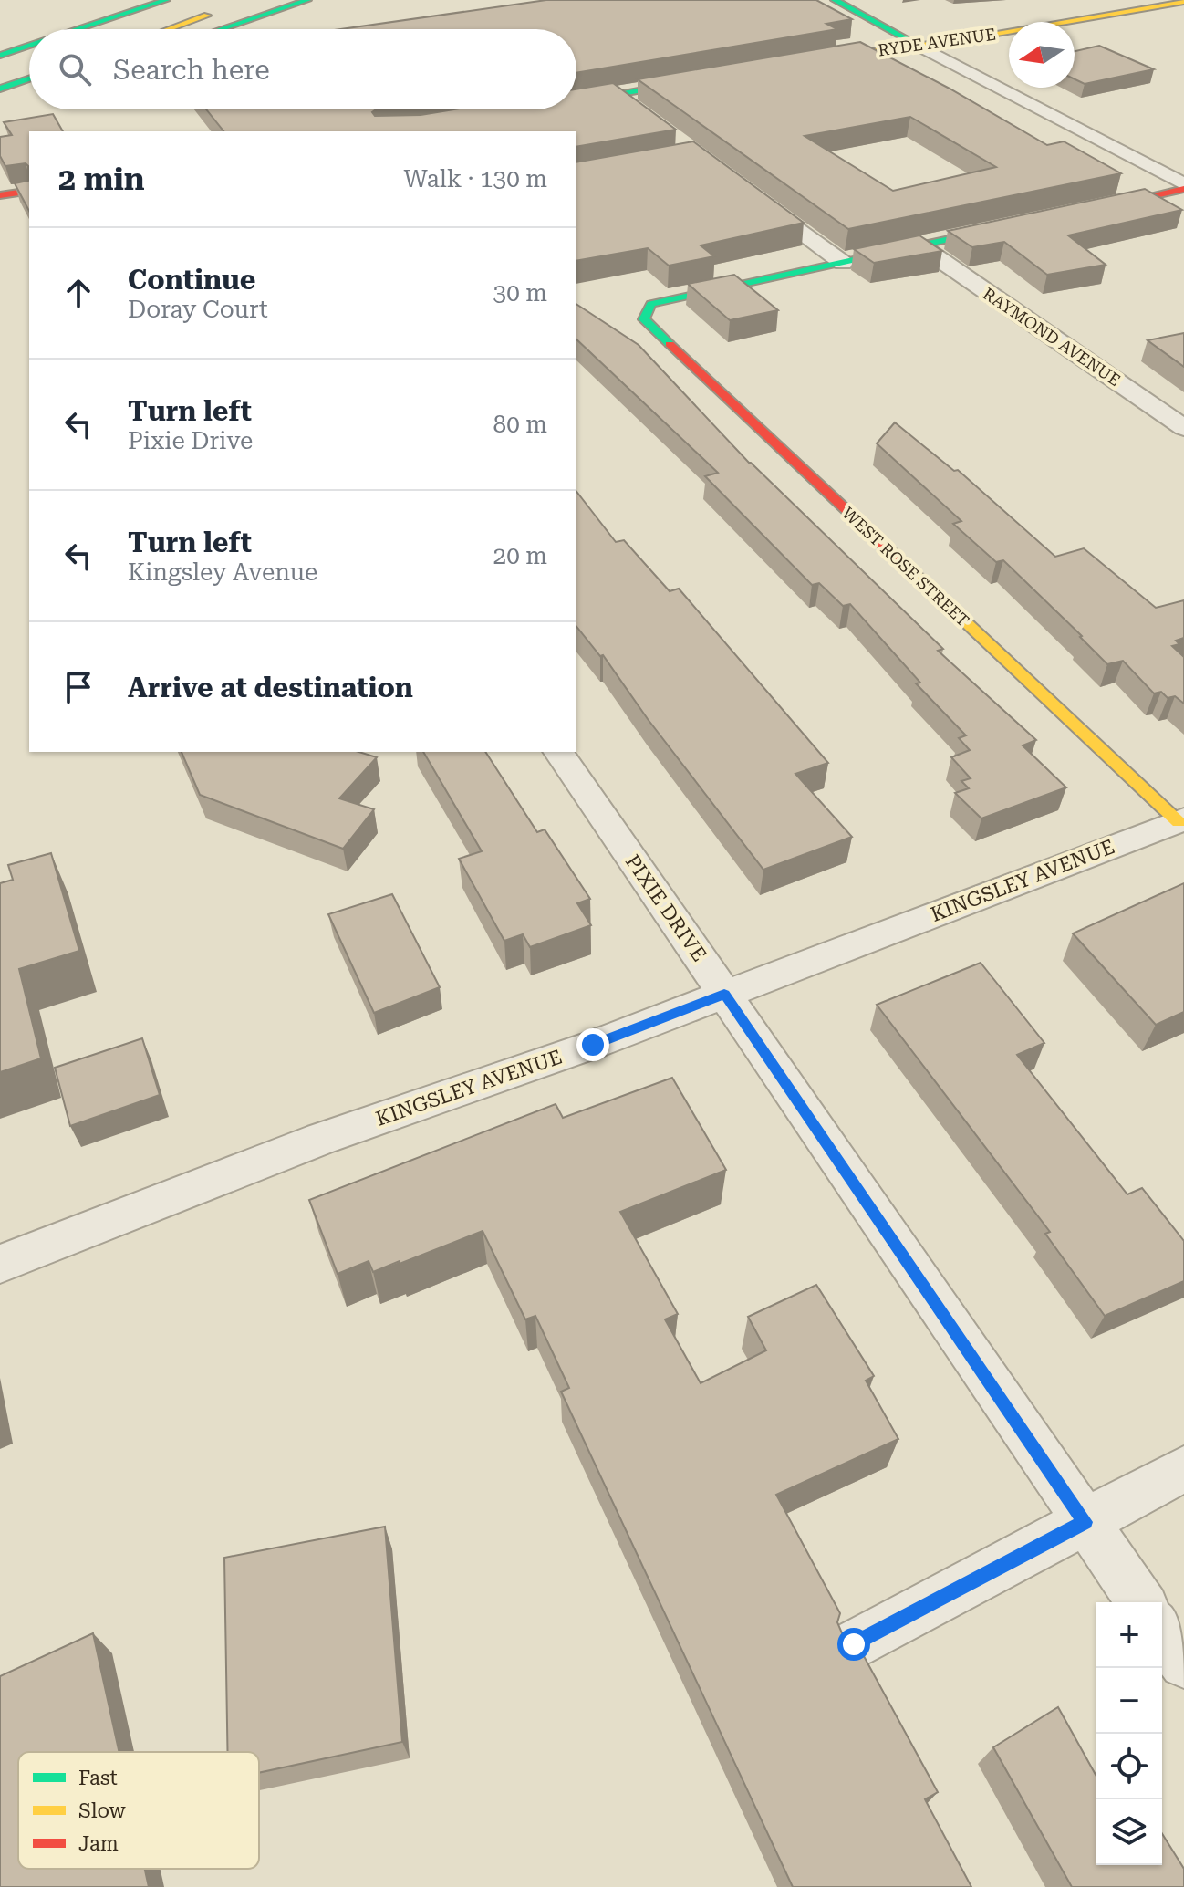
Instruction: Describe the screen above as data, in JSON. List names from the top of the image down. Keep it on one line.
{"streets":{"main road":["RYDE AVENUE","WEST ROSE STREET"],"street":["RAYMOND AVENUE","KINGSLEY AVENUE","PIXIE DRIVE"]},"crossings":[["WEST ROSE STREET","KINGSLEY AVENUE"],["KINGSLEY AVENUE","PIXIE DRIVE"]],"legend":["Fast","Slow","Jam"],"north":"left","page":{"search":"Search here","heading":["2 min","Walk · 130 m"],"list":[["Continue","Doray Court","30 m"],["Turn left","Pixie Drive","80 m"],["Turn left","Kingsley Avenue","20 m"],"Arrive at destination"],"map_buttons":["+","−"]}}
